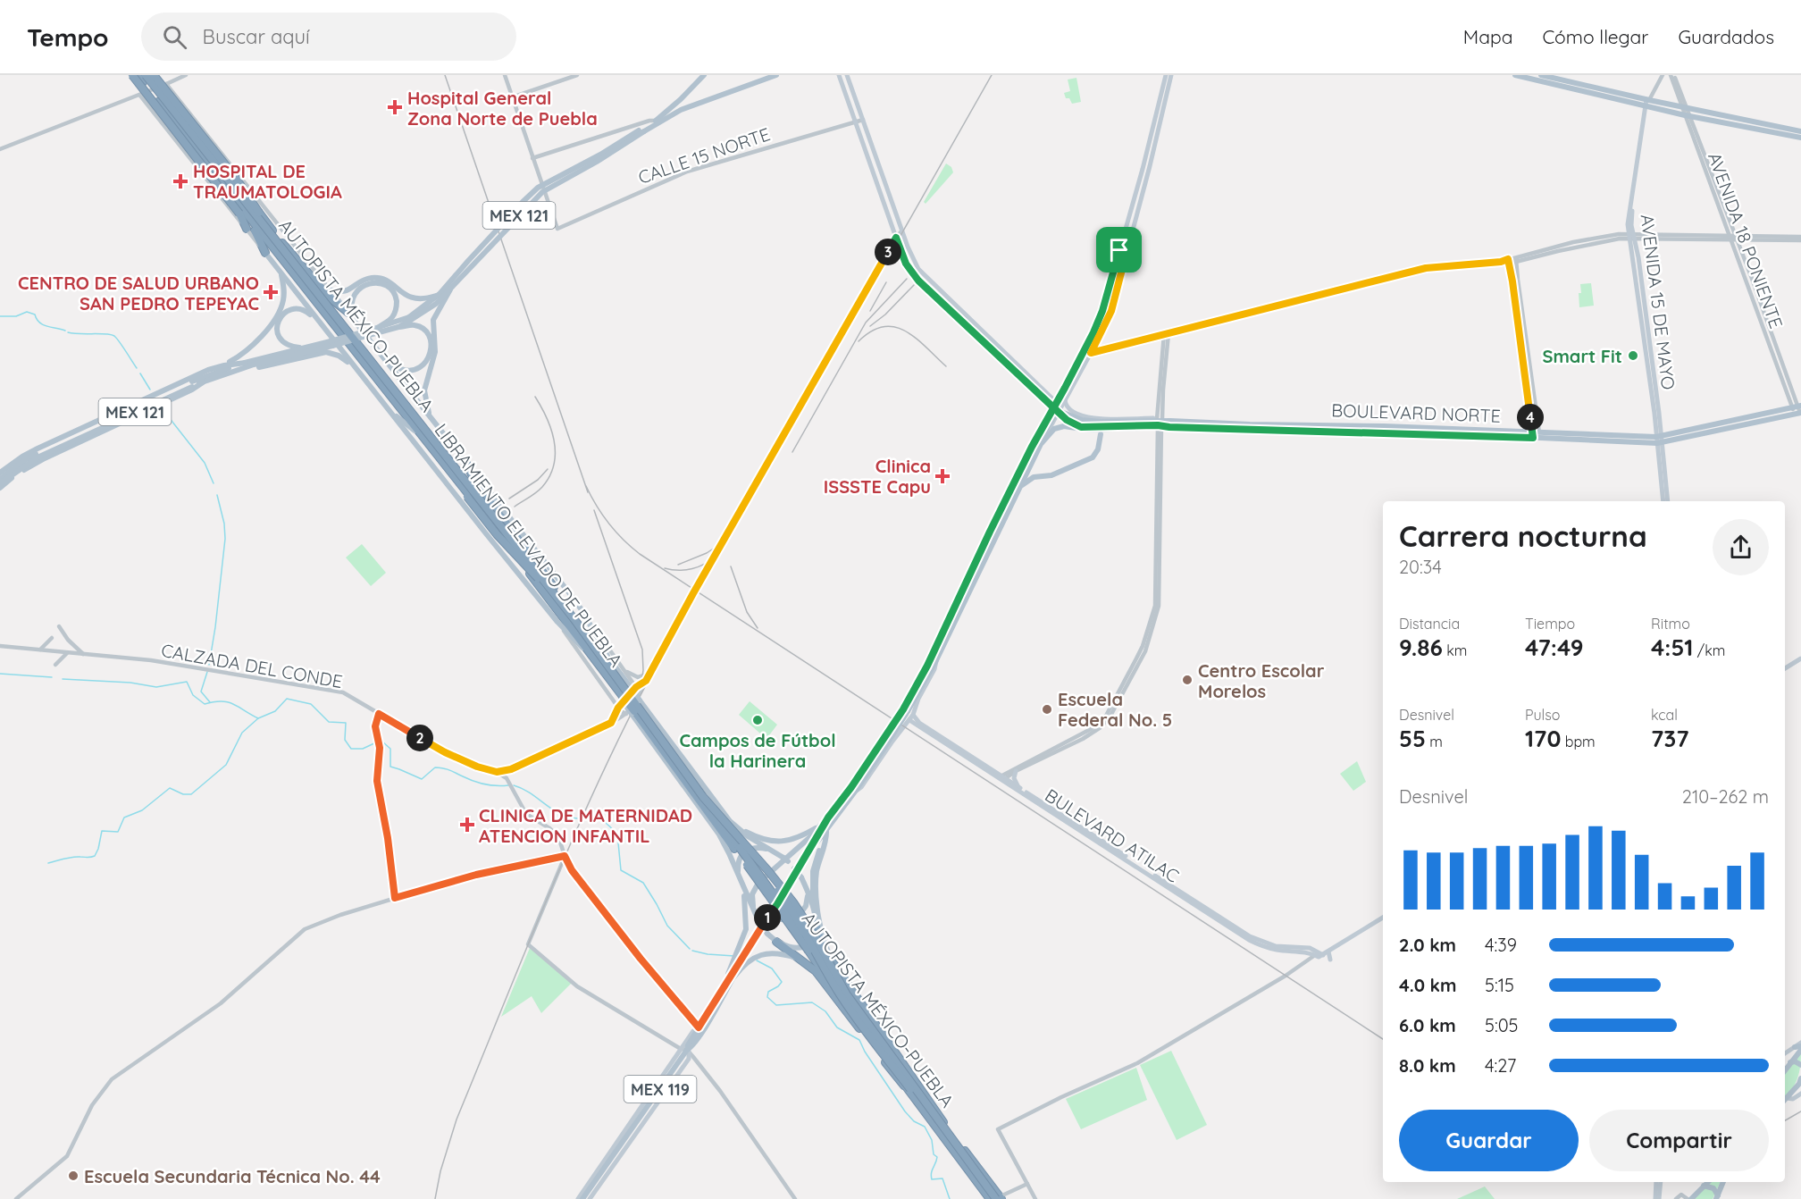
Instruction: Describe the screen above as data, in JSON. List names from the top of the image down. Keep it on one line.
{"streets":{"highway":["AUTOPISTA MÉXICO-PUEBLA","LIBRAMIENTO ELEVADO DE PUEBLA"],"main road":["MEX 121","AVENIDA 15 DE MAYO","BOULEVARD NORTE","BULEVARD ATILAC","MEX 119"],"street":["CALLE 15 NORTE","AVENIDA 18 PONIENTE","CALZADA DEL CONDE"]},"crossings":[["CALLE 15 NORTE","BOULEVARD NORTE"],["AVENIDA 18 PONIENTE","BOULEVARD NORTE"],["AVENIDA 15 DE MAYO","BOULEVARD NORTE"],["AUTOPISTA MÉXICO-PUEBLA","LIBRAMIENTO ELEVADO DE PUEBLA"],["CALZADA DEL CONDE","MEX 119"]],"places":{"health":["Hospital General Zona Norte de Puebla","HOSPITAL DE TRAUMATOLOGIA","CENTRO DE SALUD URBANO SAN PEDRO TEPEYAC","Clinica ISSSTE Capu","CLINICA DE MATERNIDAD ATENCION INFANTIL"],"other":["Smart Fit","Centro Escolar Morelos","Escuela Federal No. 5","Campos de Fútbol la Harinera","Escuela Secundaria Técnica No. 44"]},"page":{"header":"Tempo","search":"Buscar aquí","nav":["Mapa","Cómo llegar","Guardados"],"pins":["3","4","2","1"],"heading":["Carrera nocturna","20:34"],"stats":[["Distancia","9.86 km"],["Tiempo","47:49"],["Ritmo","4:51 /km"],["Desnivel","55 m"],["Pulso","170 bpm"],["kcal","737"]],"chart":["Desnivel","210–262 m"],"list":[{"name":"2.0 km","note":"4:39"},{"name":"4.0 km","note":"5:15"},{"name":"6.0 km","note":"5:05"},{"name":"8.0 km","note":"4:27"}],"buttons":["Guardar","Compartir"]}}
